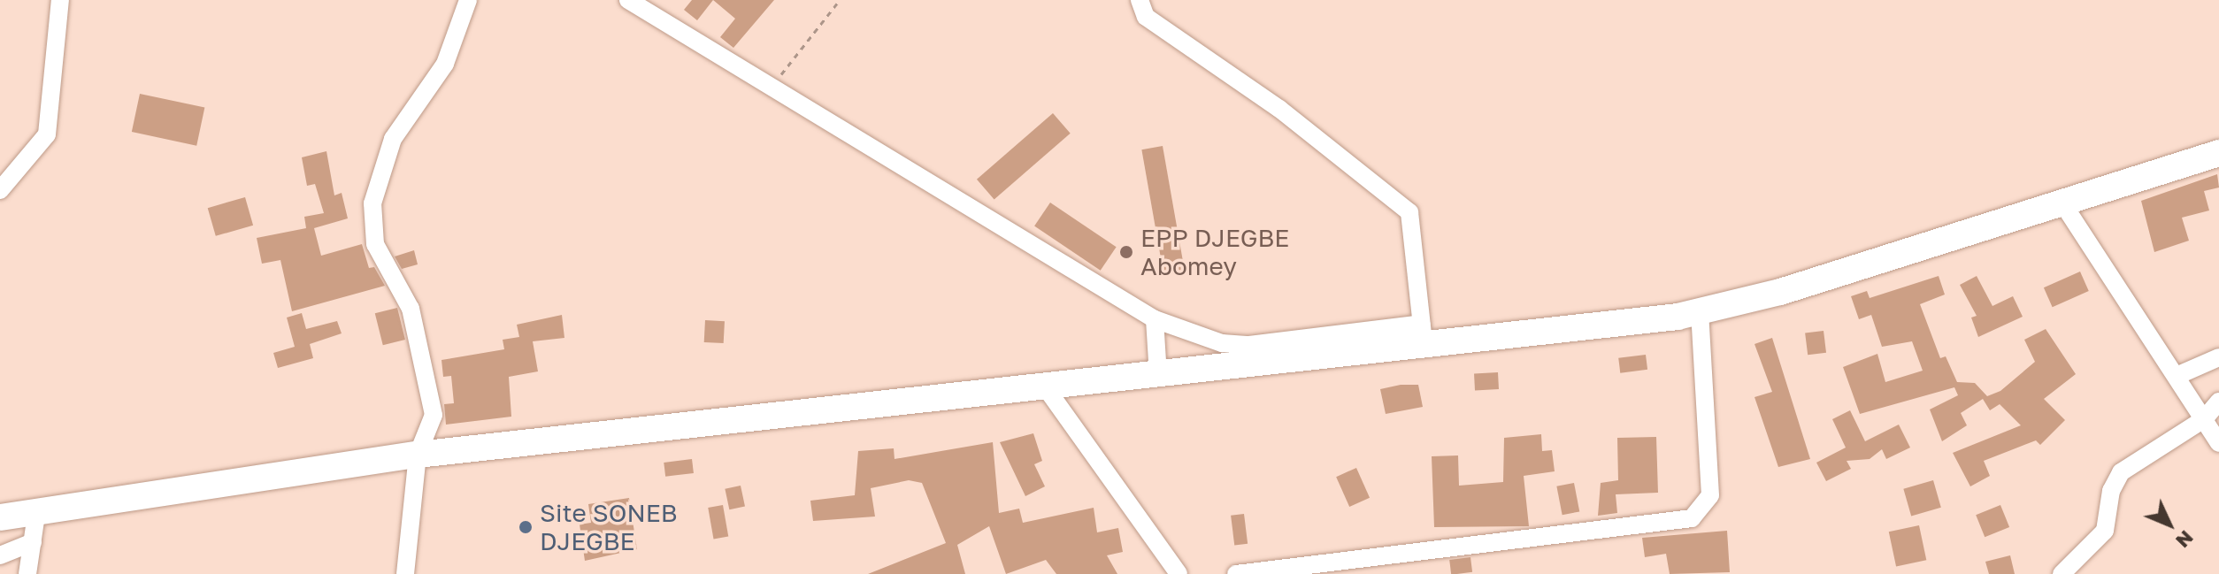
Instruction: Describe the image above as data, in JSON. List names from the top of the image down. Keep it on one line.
{"places":["EPP DJEGBE Abomey","Site SONEB DJEGBE"],"north":"bottom right"}
